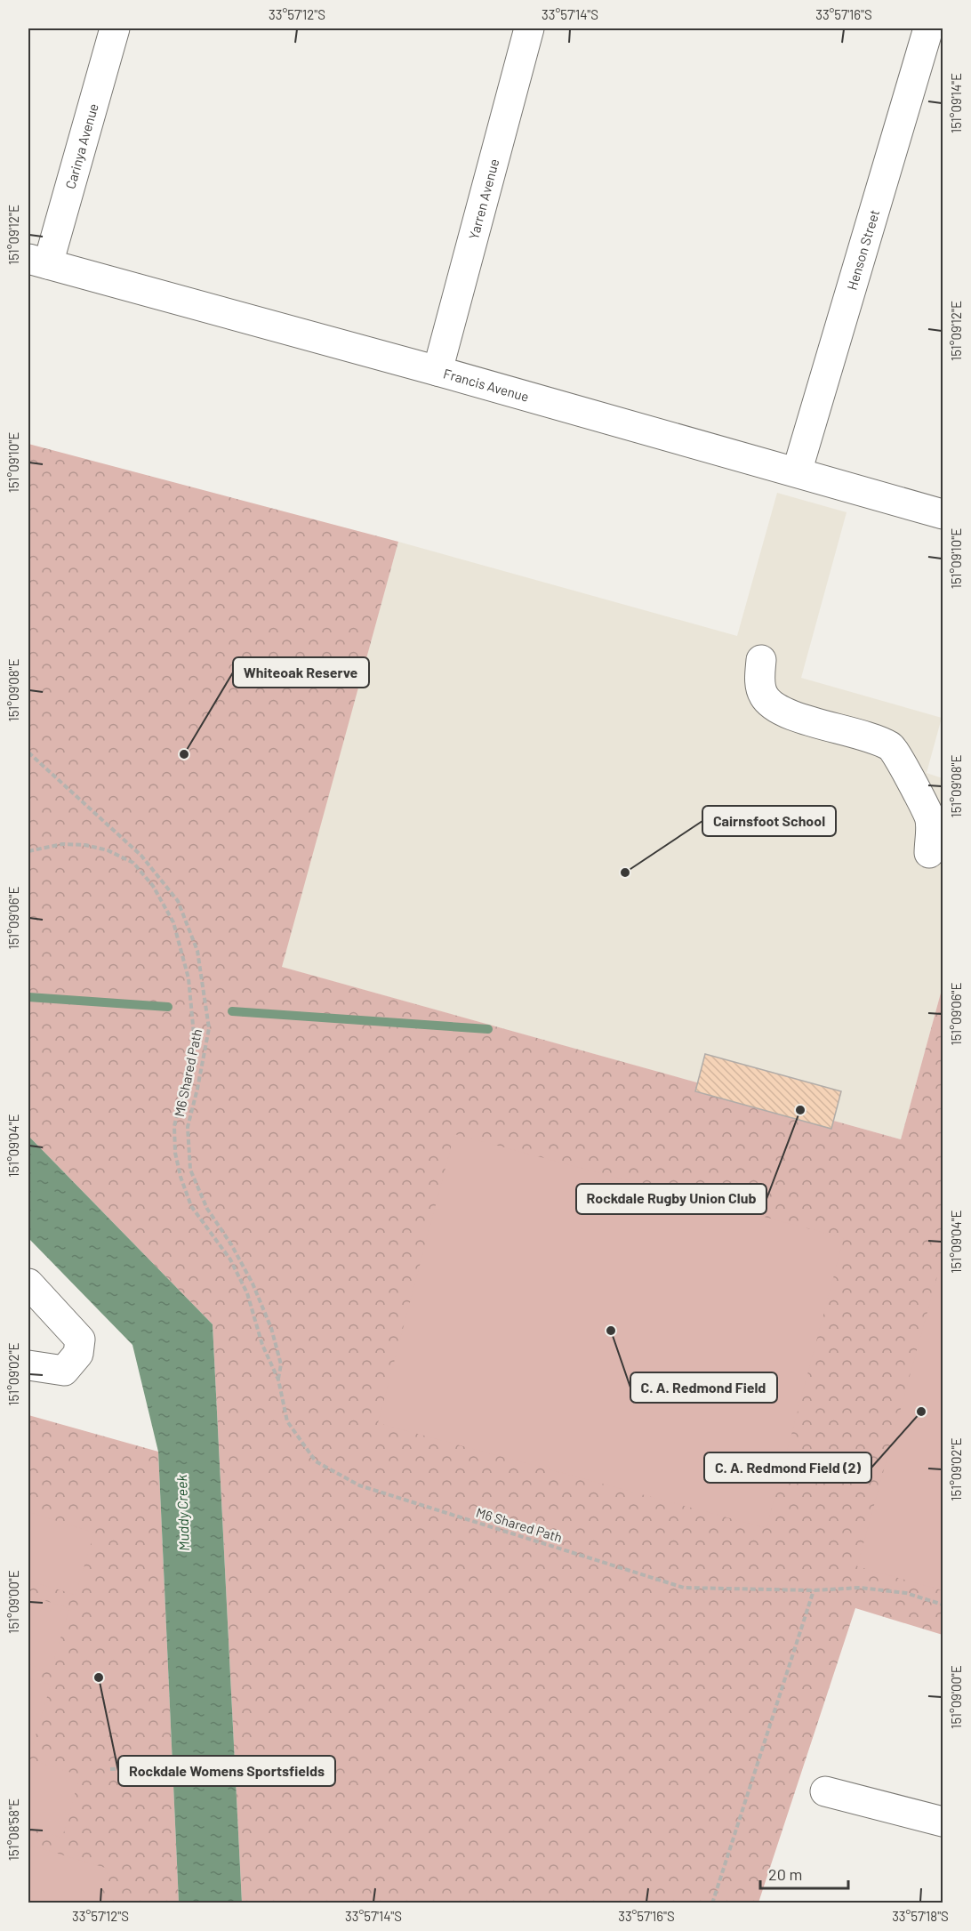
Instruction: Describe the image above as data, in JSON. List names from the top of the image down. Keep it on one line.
{"streets":{"street":["Carinya Avenue","Yarren Avenue","Henson Street","Francis Avenue"],"path":["M6 Shared Path"]},"crossings":[["Carinya Avenue","Francis Avenue"],["Yarren Avenue","Francis Avenue"],["Henson Street","Francis Avenue"]],"water":["Muddy Creek"],"places":["Whiteoak Reserve","Cairnsfoot School","Rockdale Rugby Union Club","C. A. Redmond Field","C. A. Redmond Field (2)","Rockdale Womens Sportsfields"],"scale_bar":"20 m","coordinates":["33°57'12\"S","33°57'14\"S","33°57'16\"S","151°09'14\"E","151°09'12\"E","151°09'10\"E","151°09'08\"E","151°09'06\"E","151°09'04\"E","151°09'02\"E","151°09'00\"E","151°08'58\"E","33°57'18\"S"]}
